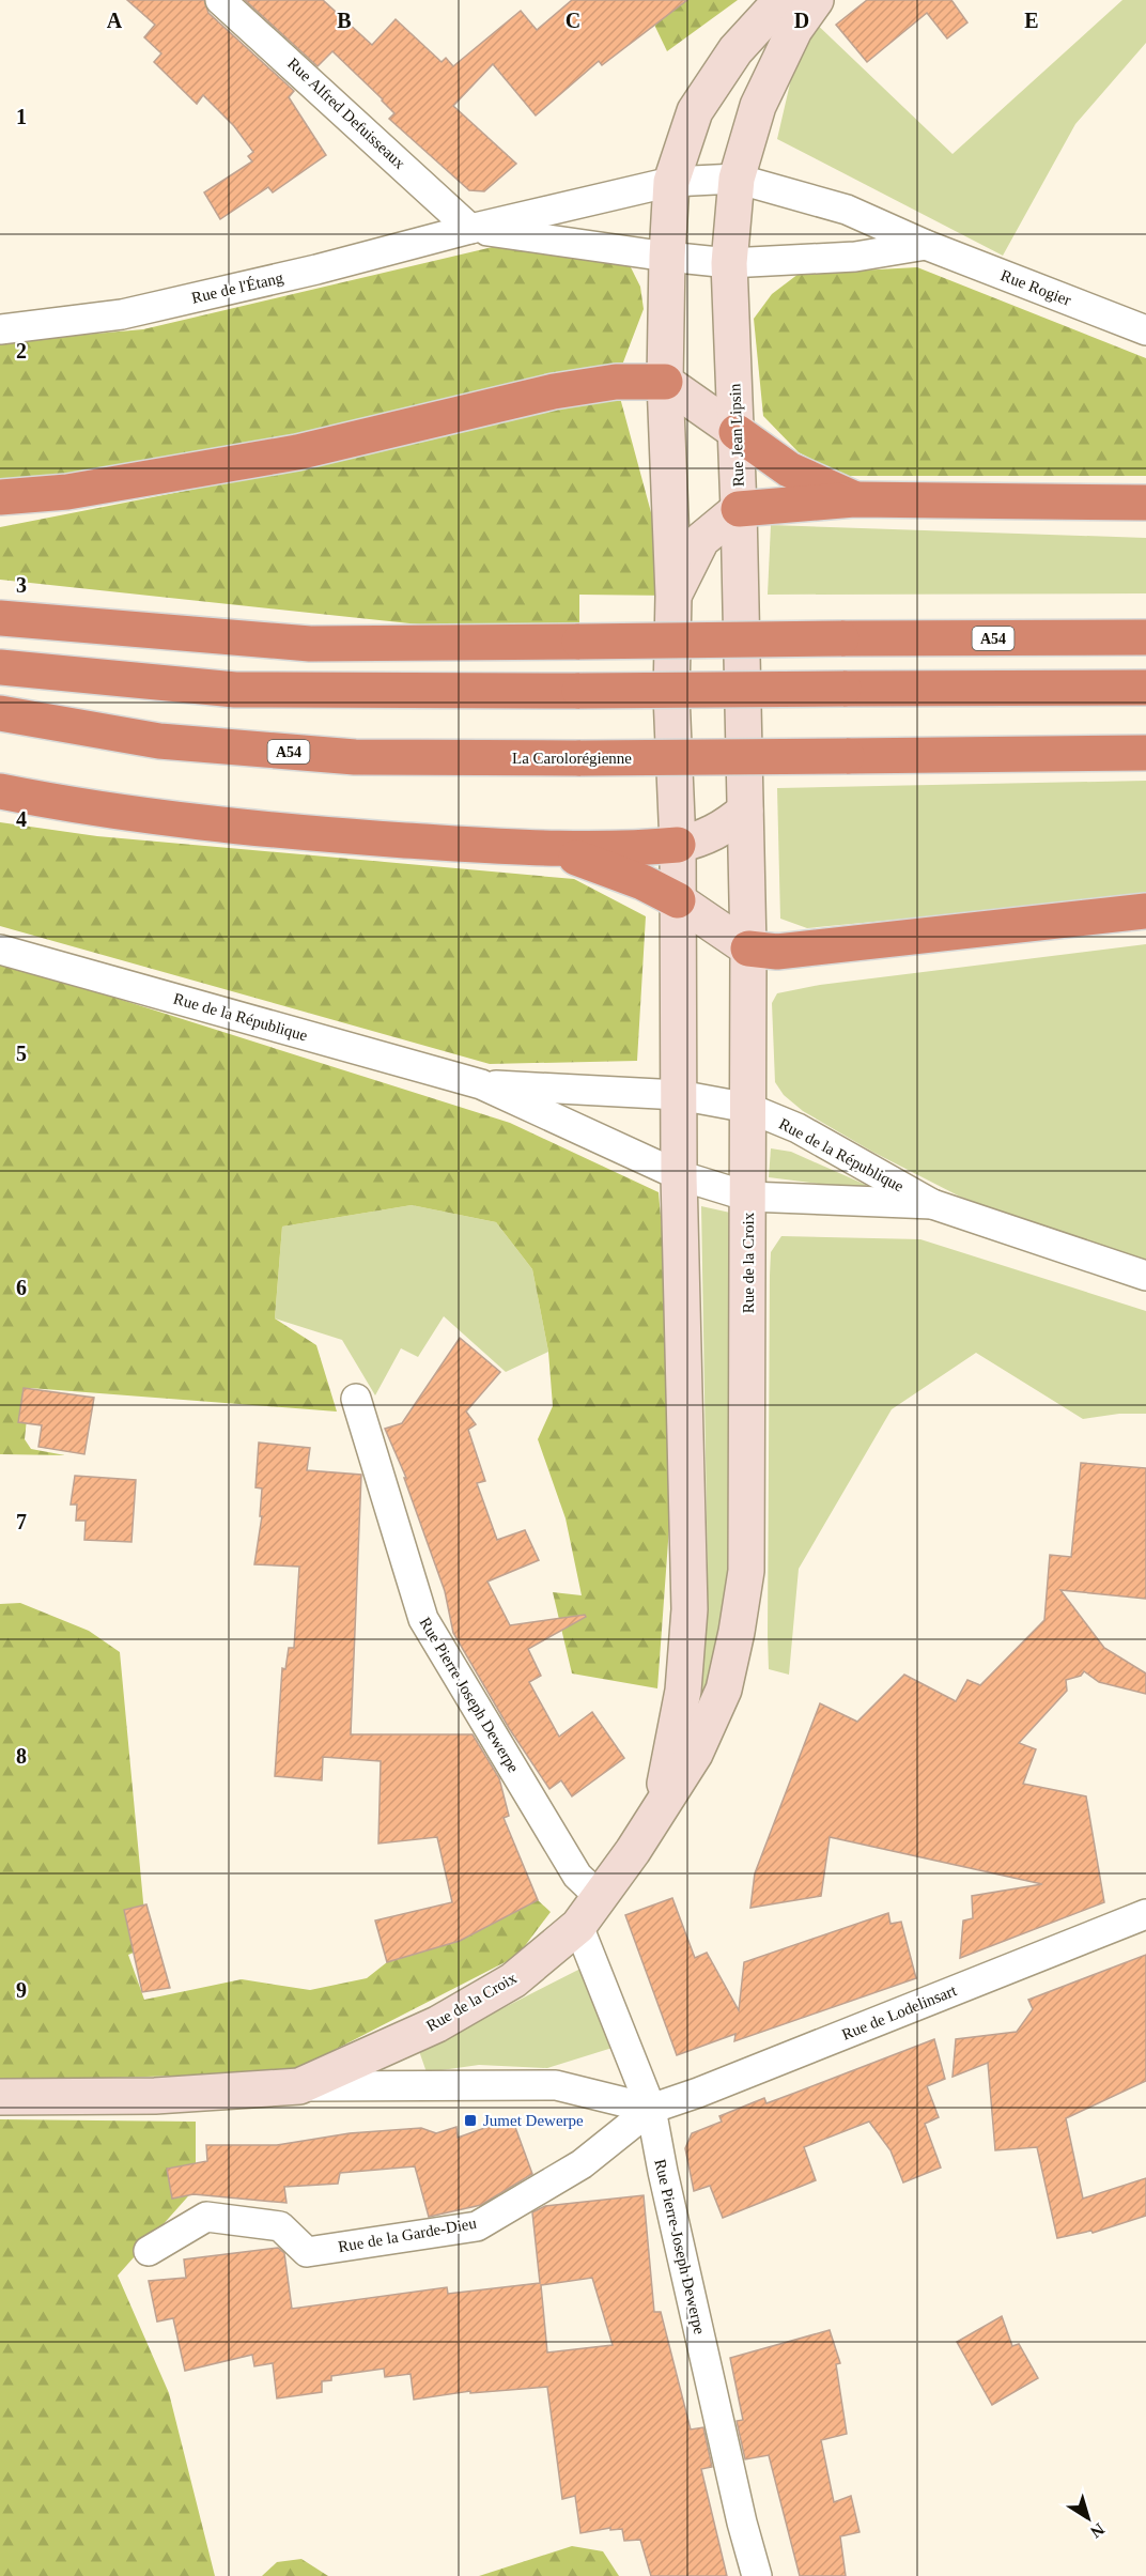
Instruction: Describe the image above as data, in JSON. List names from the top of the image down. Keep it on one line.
{"streets":{"highway":["A54","La Carolorégienne"],"street":["Rue Alfred Defuisseaux","Rue de l'Étang","Rue Rogier","Rue Jean Lipsin","Rue de la République","Rue de la Croix","Rue Pierre Joseph Dewerpe","Rue de Lodelinsart","Rue de la Garde-Dieu","Rue Pierre-Joseph Dewerpe"]},"crossings":[["Rue Alfred Defuisseaux","Rue de l'Étang"],["Rue de l'Étang","Rue Rogier"],["Rue de l'Étang","Rue Jean Lipsin"],["Rue Rogier","Rue Jean Lipsin"],["Rue Jean Lipsin","Rue de la Croix"],["Rue de la République","Rue de la Croix"],["Rue de la Croix","Rue Pierre Joseph Dewerpe"],["Rue de la Croix","Rue de Lodelinsart"],["Rue de la Croix","Rue de la Garde-Dieu"],["Rue de la Croix","Rue Pierre-Joseph Dewerpe"],["Rue de Lodelinsart","Rue de la Garde-Dieu"],["Rue de Lodelinsart","Rue Pierre-Joseph Dewerpe"],["Rue de la Garde-Dieu","Rue Pierre-Joseph Dewerpe"]],"places":{"transit":["Jumet Dewerpe"]},"north":"bottom right","grid":{"columns":["A","B","C","D","E"],"rows":["1","2","3","4","5","6","7","8","9"]}}
